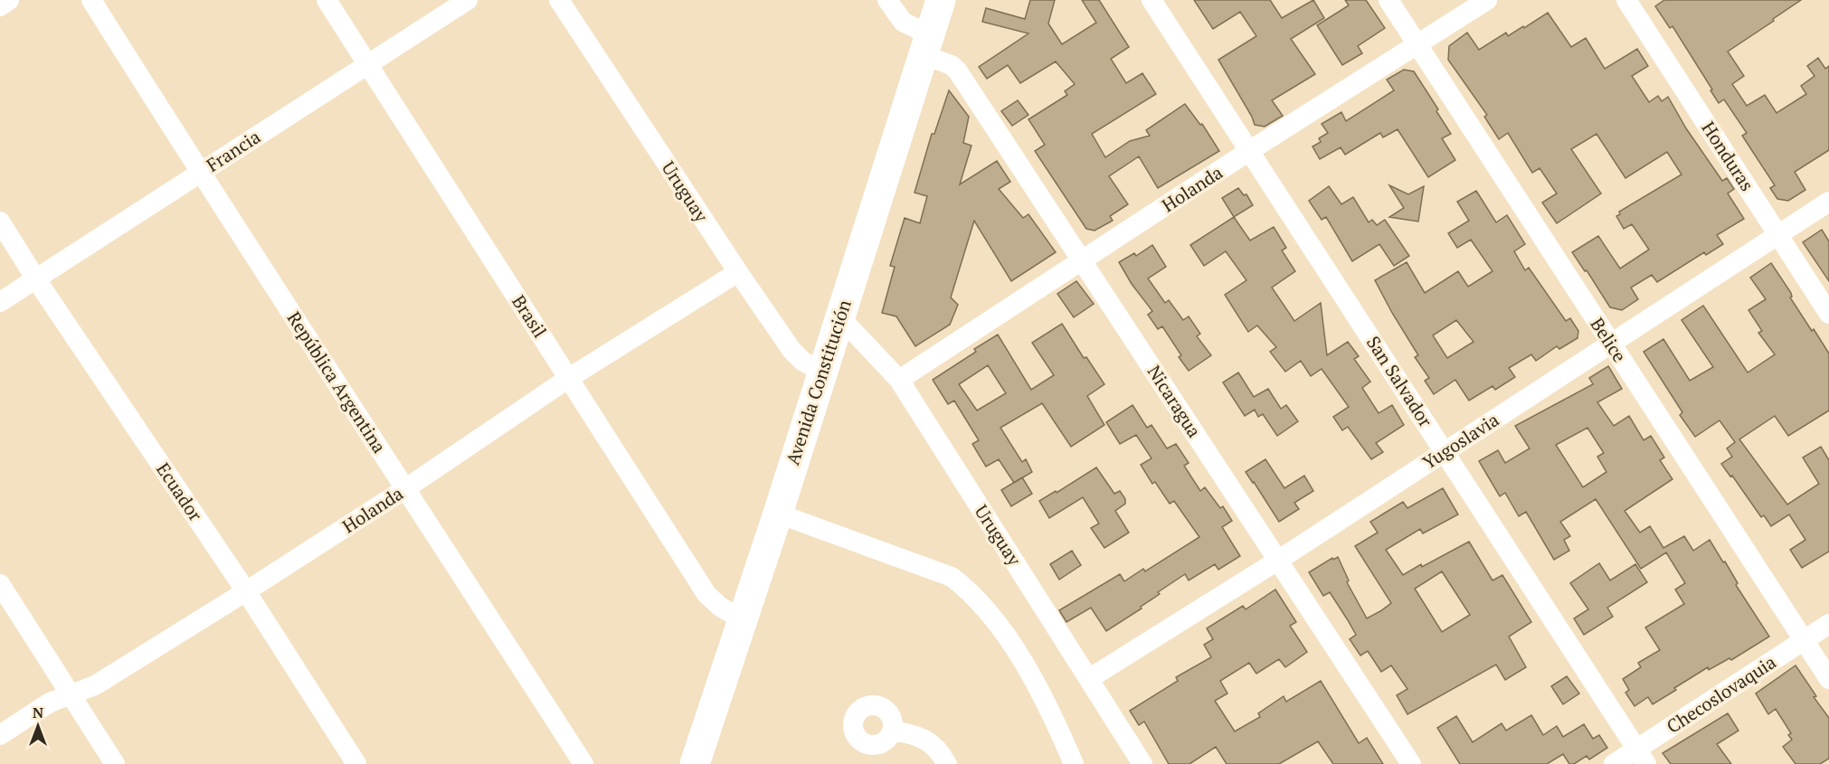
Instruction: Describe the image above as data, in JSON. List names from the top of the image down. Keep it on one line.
{"streets":{"main road":["Avenida Constitución"],"street":["Francia","Honduras","Holanda","Uruguay","Brasil","Belice","San Salvador","República Argentina","Nicaragua","Yugoslavia","Ecuador","Checoslovaquia"]},"crossings":[["Francia","Brasil"],["Francia","República Argentina"],["Francia","Ecuador"],["Honduras","Yugoslavia"],["Holanda","Uruguay"],["Holanda","Brasil"],["Holanda","Belice"],["Holanda","San Salvador"],["Holanda","República Argentina"],["Holanda","Nicaragua"],["Holanda","Ecuador"],["Uruguay","Avenida Constitución"],["Uruguay","Yugoslavia"],["Brasil","Avenida Constitución"],["Belice","Yugoslavia"],["Belice","Checoslovaquia"],["San Salvador","Yugoslavia"],["San Salvador","Checoslovaquia"],["Avenida Constitución","Nicaragua"],["Nicaragua","Yugoslavia"]],"north":"top"}
